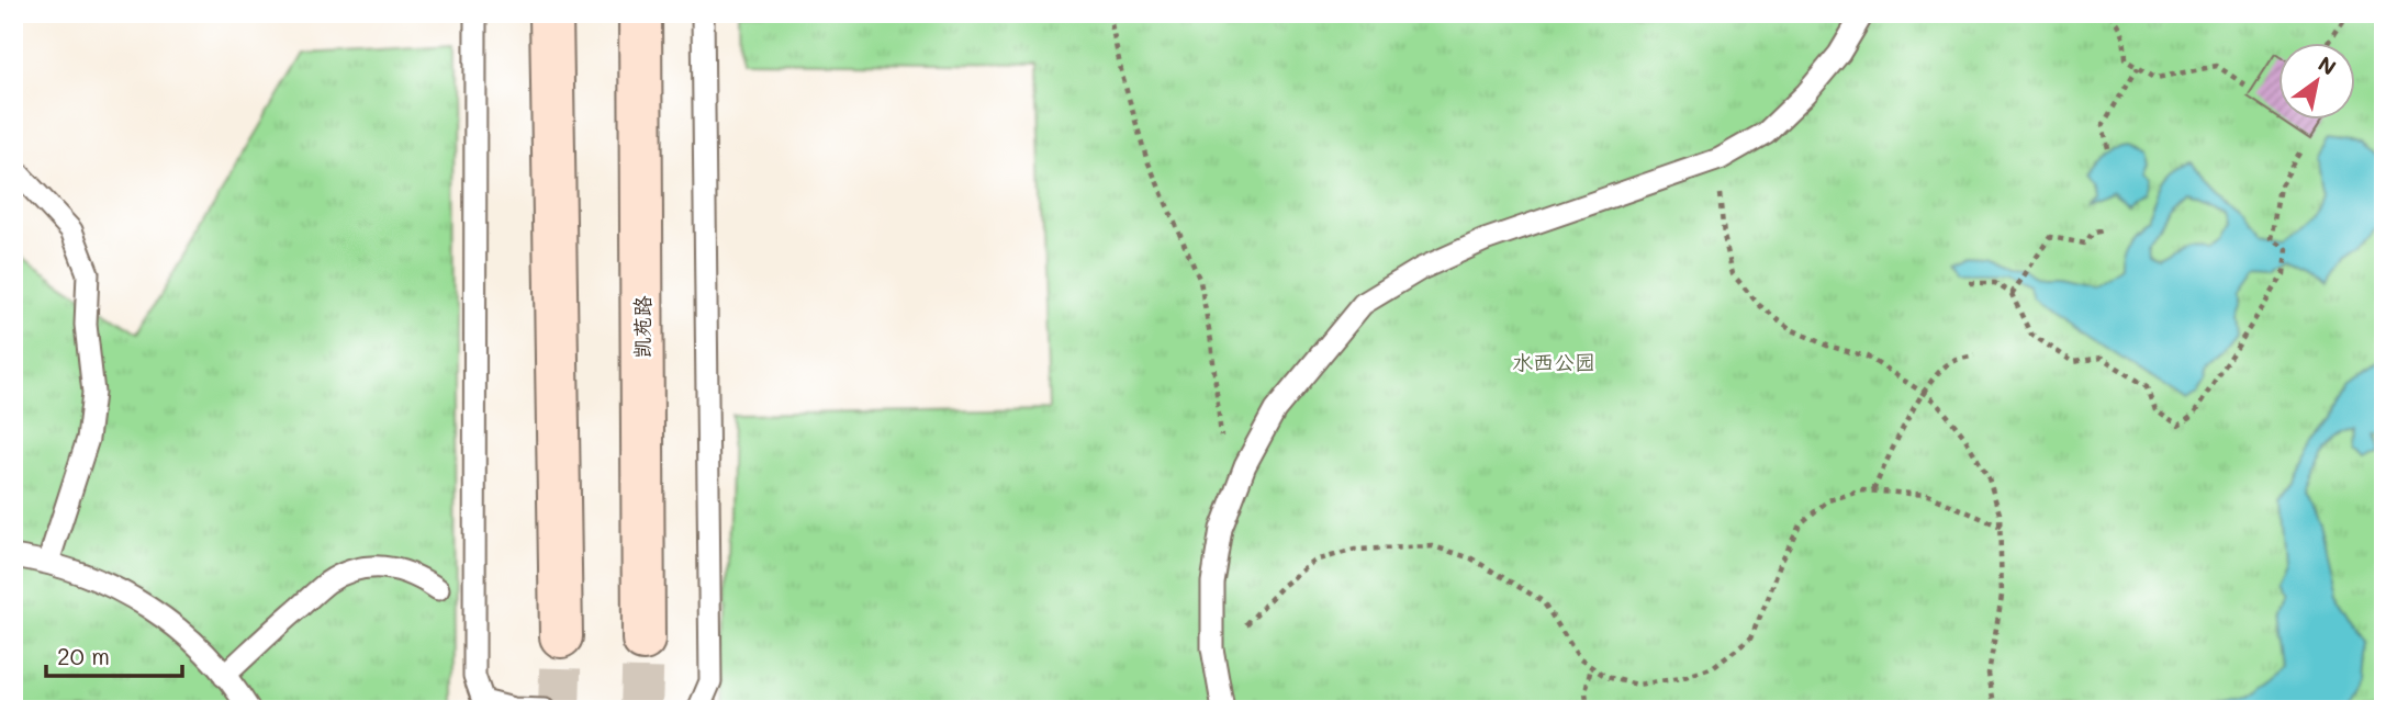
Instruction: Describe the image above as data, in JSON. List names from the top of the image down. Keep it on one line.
{"streets":{"main road":["凯苑路"]},"parks":["水西公园"],"scale_bar":"20 m","north":"top right"}
